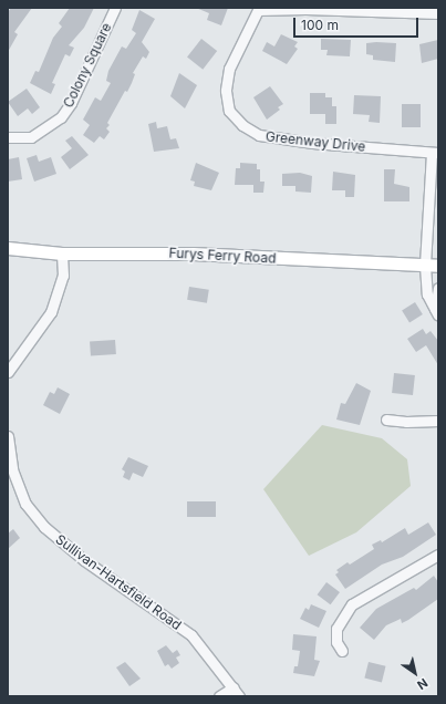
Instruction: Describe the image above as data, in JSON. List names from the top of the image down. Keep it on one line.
{"streets":{"main road":["Furys Ferry Road"],"street":["Colony Square","Greenway Drive","Sullivan-Hartsfield Road"]},"scale_bar":"100 m","north":"bottom right"}
